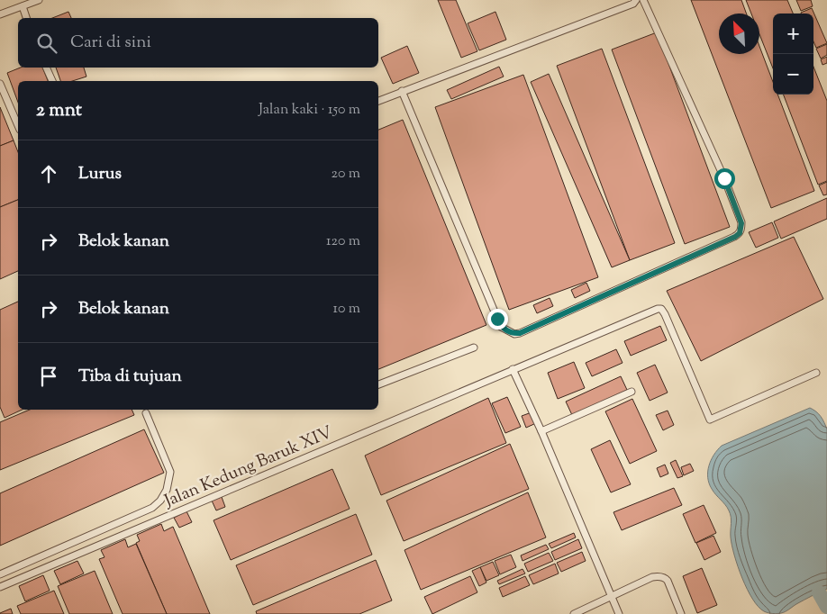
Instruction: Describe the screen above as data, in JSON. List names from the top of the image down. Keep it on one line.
{"streets":{"lane":["Jalan Kedung Baruk XIV"]},"north":"top left","page":{"map_buttons":["+","−"],"search":"Cari di sini","heading":["2 mnt","Jalan kaki · 150 m"],"list":[["Lurus","20 m"],["Belok kanan","120 m"],["Belok kanan","10 m"],"Tiba di tujuan"]}}
